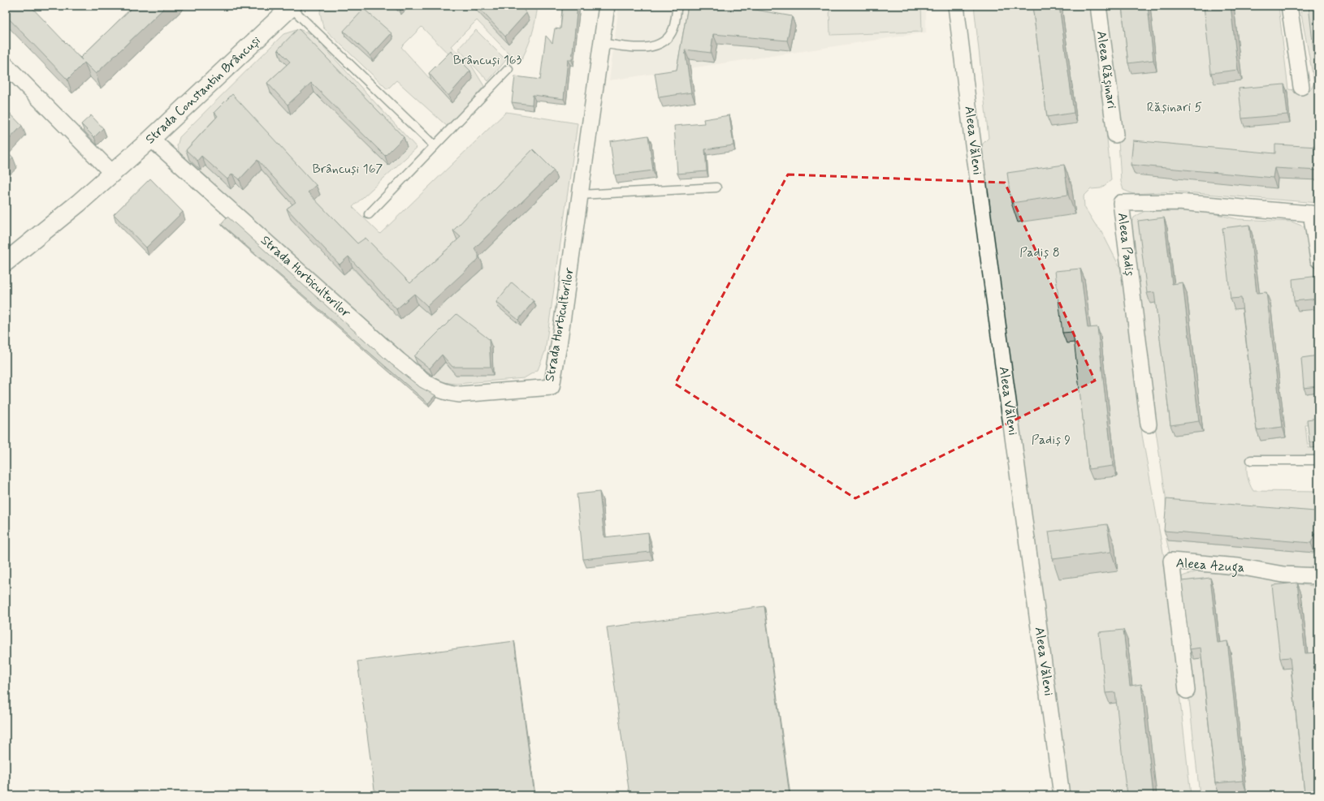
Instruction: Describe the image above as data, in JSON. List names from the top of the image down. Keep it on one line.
{"streets":{"main road":["Strada Constantin Brâncuși"],"street":["Aleea Rășinari","Aleea Văleni","Aleea Padiș","Strada Horticultorilor","Aleea Azuga"]},"crossings":[["Strada Constantin Brâncuși","Strada Horticultorilor"]],"parks":["Brâncuși 163","Rășinari 5","Brâncuși 167","Padiș 8","Padiș 9"]}
